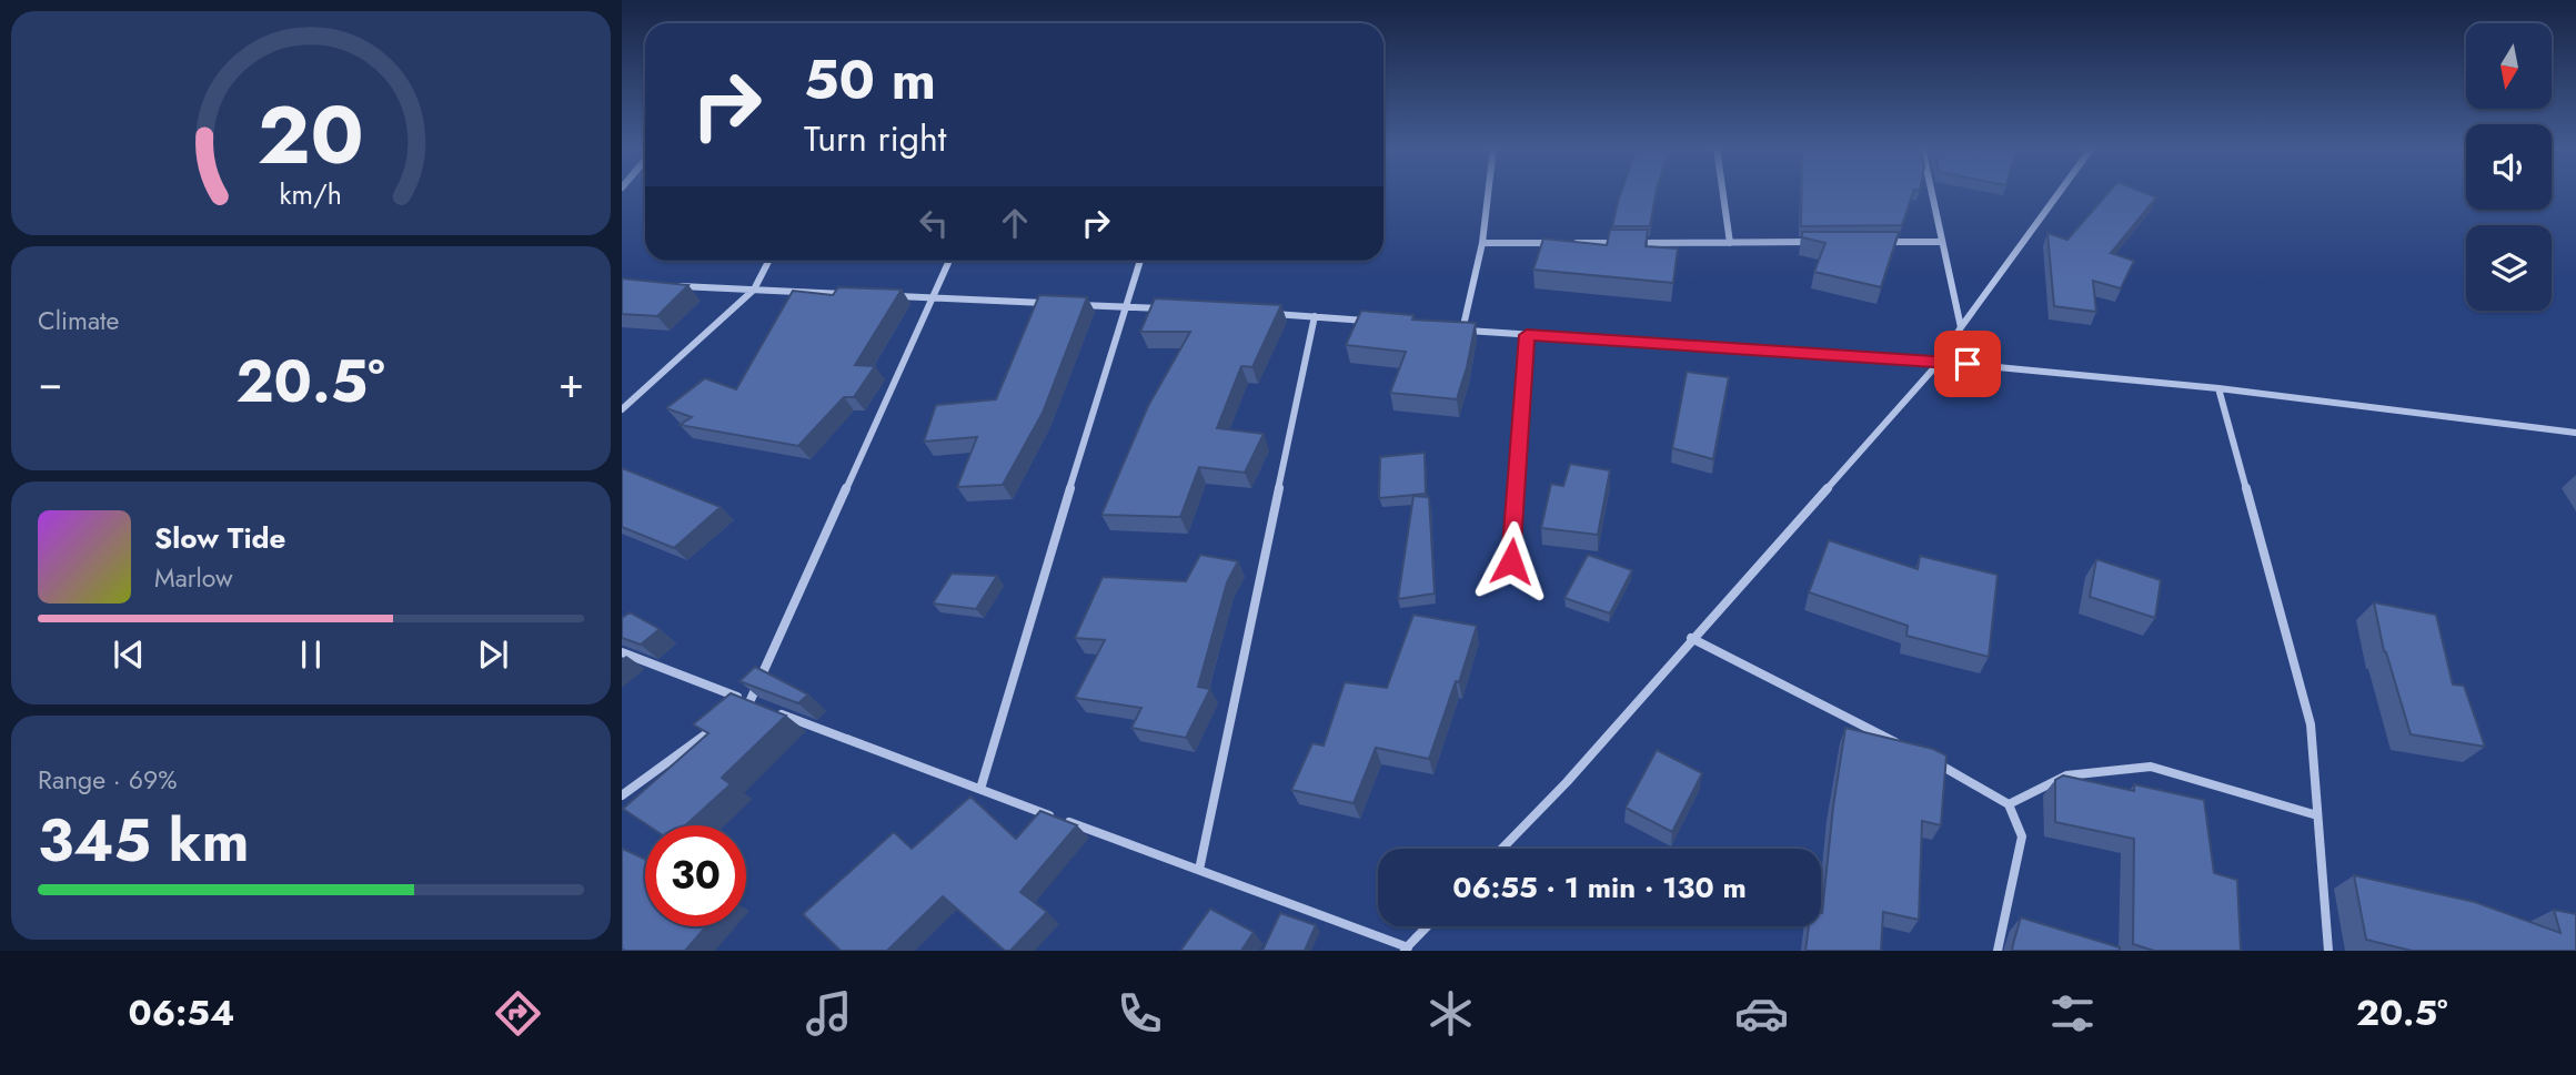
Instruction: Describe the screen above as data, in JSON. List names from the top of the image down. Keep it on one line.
{"north":"bottom","page":{"turn":["50 m","Turn right"],"tile":["Climate",["Range · 69%","345 km"]],"heat":["−","20.5°","+"],"song":["Slow Tide","Marlow"],"limit":"30","trip":"06:55 · 1 min · 130 m","tabs":["06:54","20.5°"],"gauge":["20","km/h"]}}
